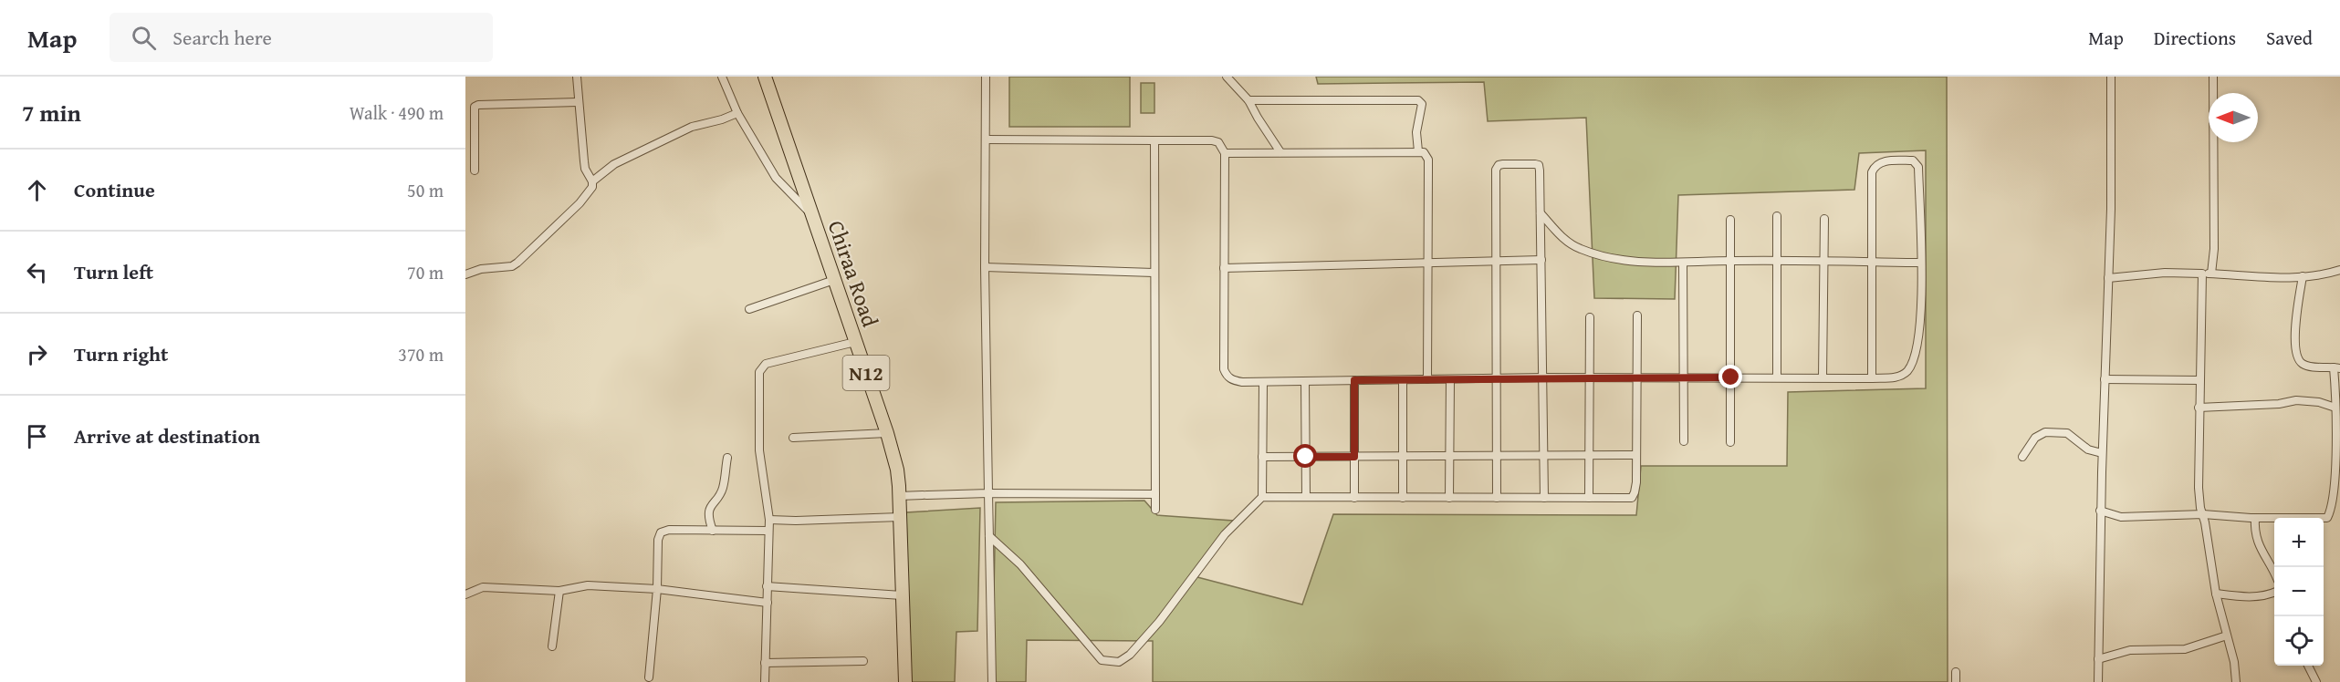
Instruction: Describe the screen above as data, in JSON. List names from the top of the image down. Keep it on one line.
{"streets":{"highway":["Chiraa Road","N12"]},"north":"left","page":{"header":"Map","search":"Search here","nav":["Map","Directions","Saved"],"heading":["7 min","Walk · 490 m"],"list":[["Continue","50 m"],["Turn left","70 m"],["Turn right","370 m"],"Arrive at destination"],"map_buttons":["+","−"]}}
